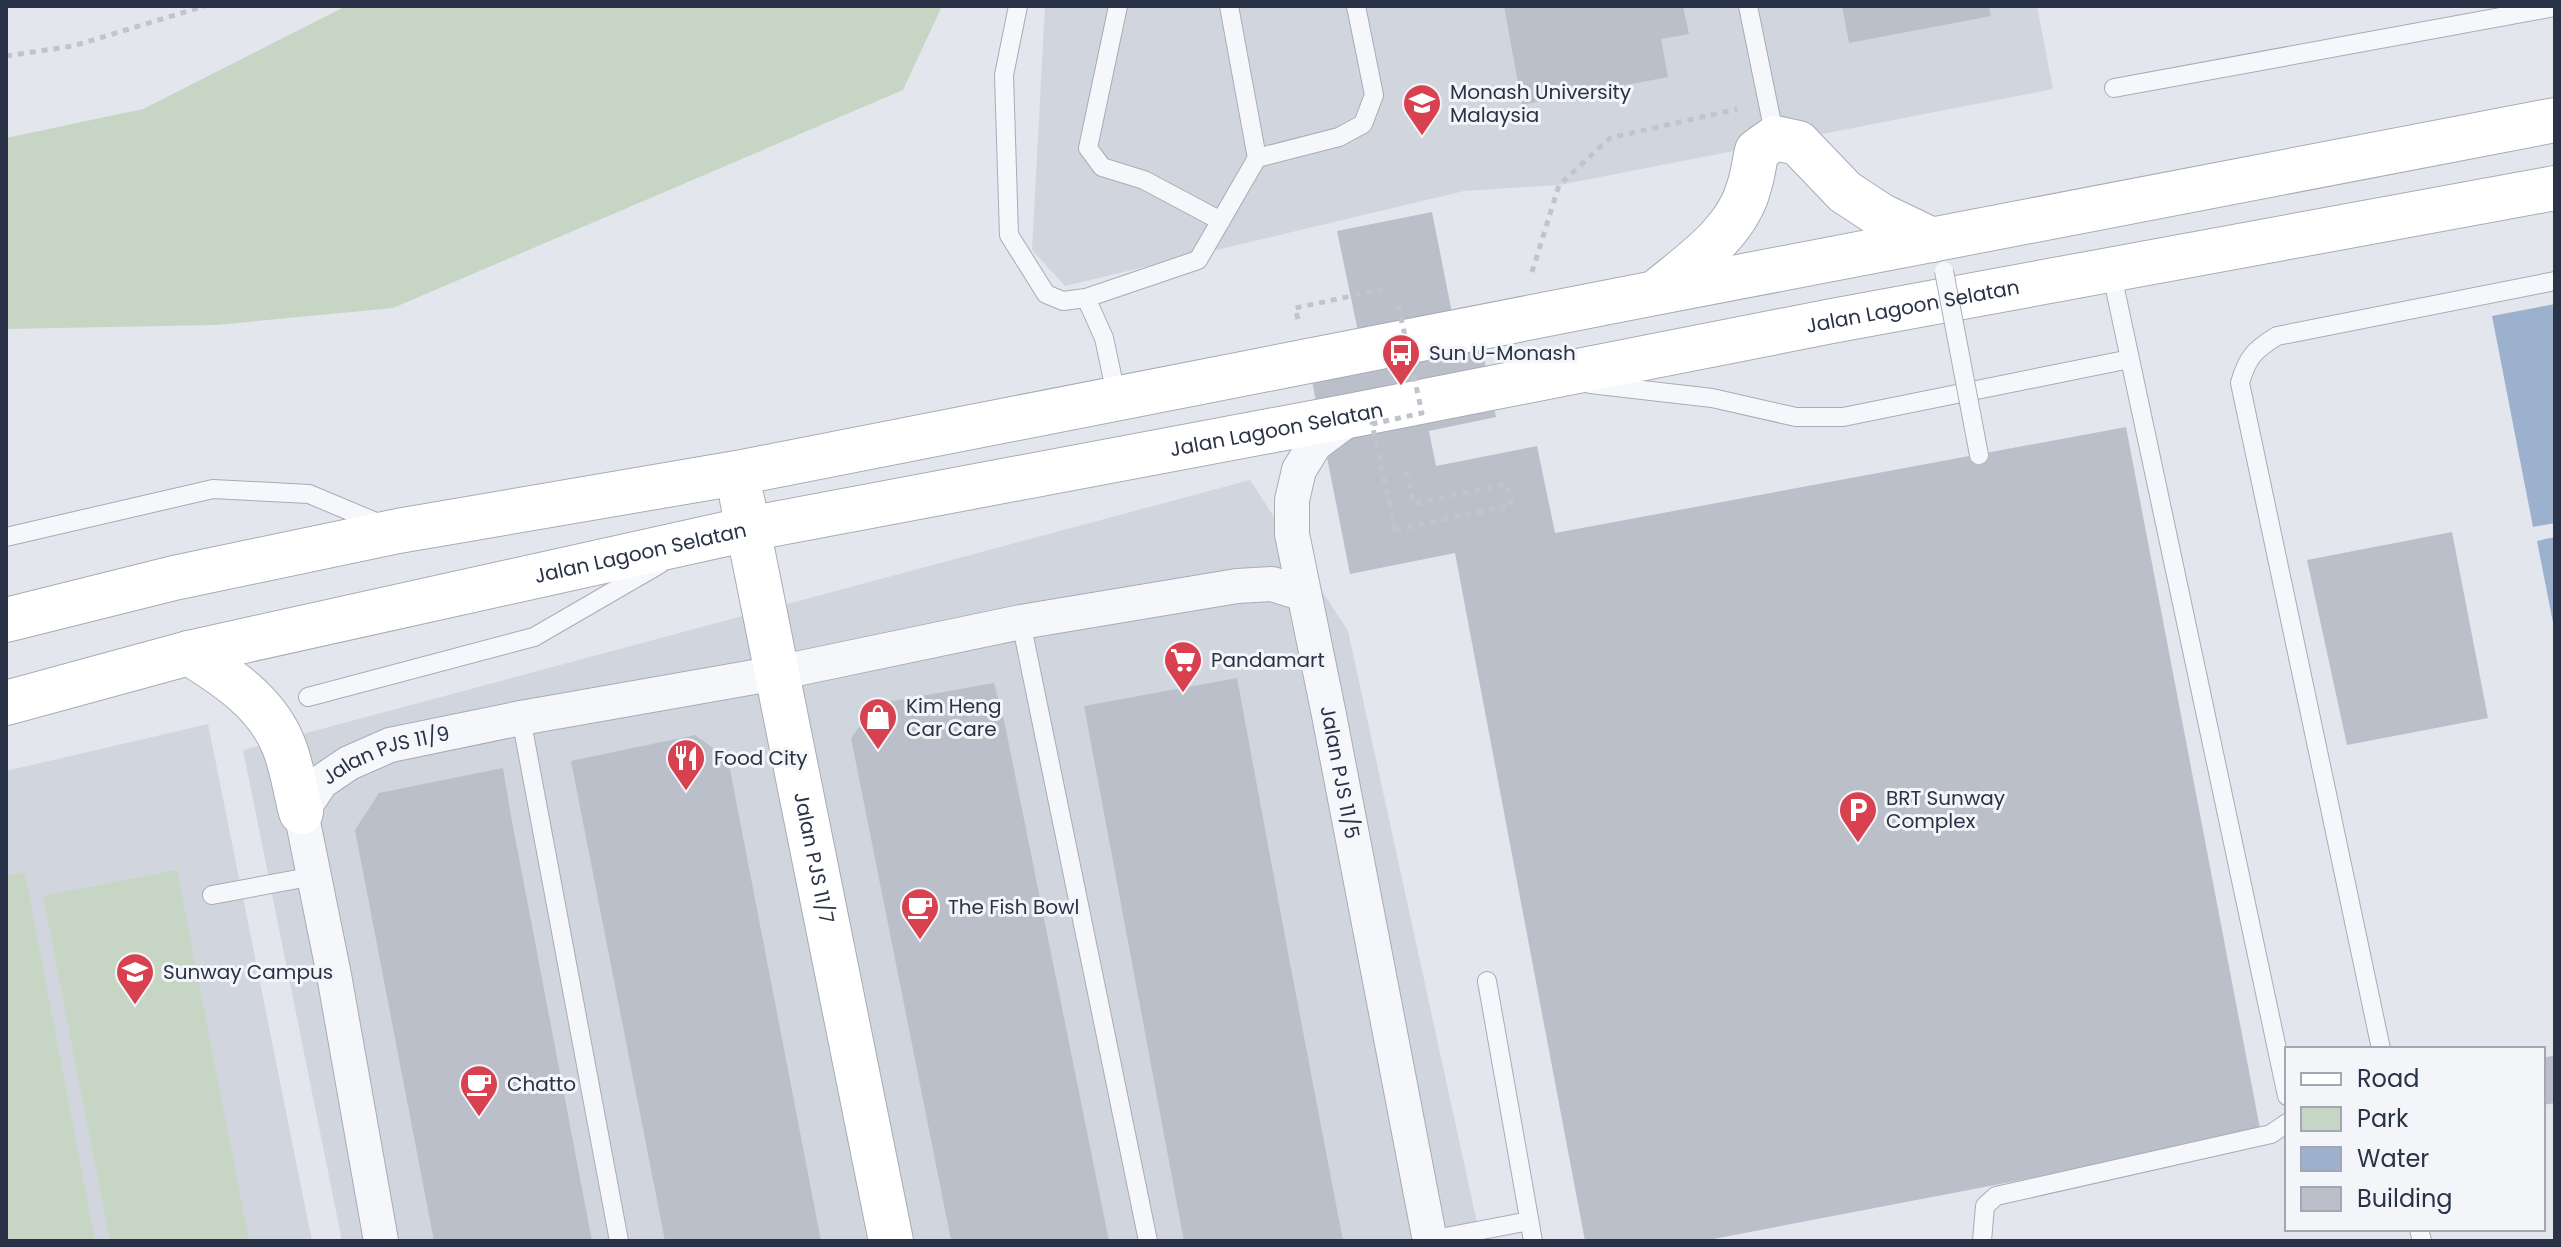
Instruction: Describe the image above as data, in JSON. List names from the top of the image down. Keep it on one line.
{"streets":{"main road":["Jalan Lagoon Selatan","Jalan PJS 11/7"],"street":["Jalan PJS 11/9","Jalan PJS 11/5"]},"crossings":[["Jalan Lagoon Selatan","Jalan PJS 11/5"],["Jalan Lagoon Selatan","Jalan PJS 11/7"],["Jalan PJS 11/9","Jalan PJS 11/7"]],"places":{"school or university":["Monash University Malaysia","Sunway Campus"],"bus stop":["Sun U-Monash"],"supermarket":["Pandamart"],"shop":["Kim Heng Car Care"],"restaurant":["Food City"],"parking":["BRT Sunway Complex"],"cafe":["The Fish Bowl","Chatto"]},"legend":["Road","Park","Water","Building"]}
